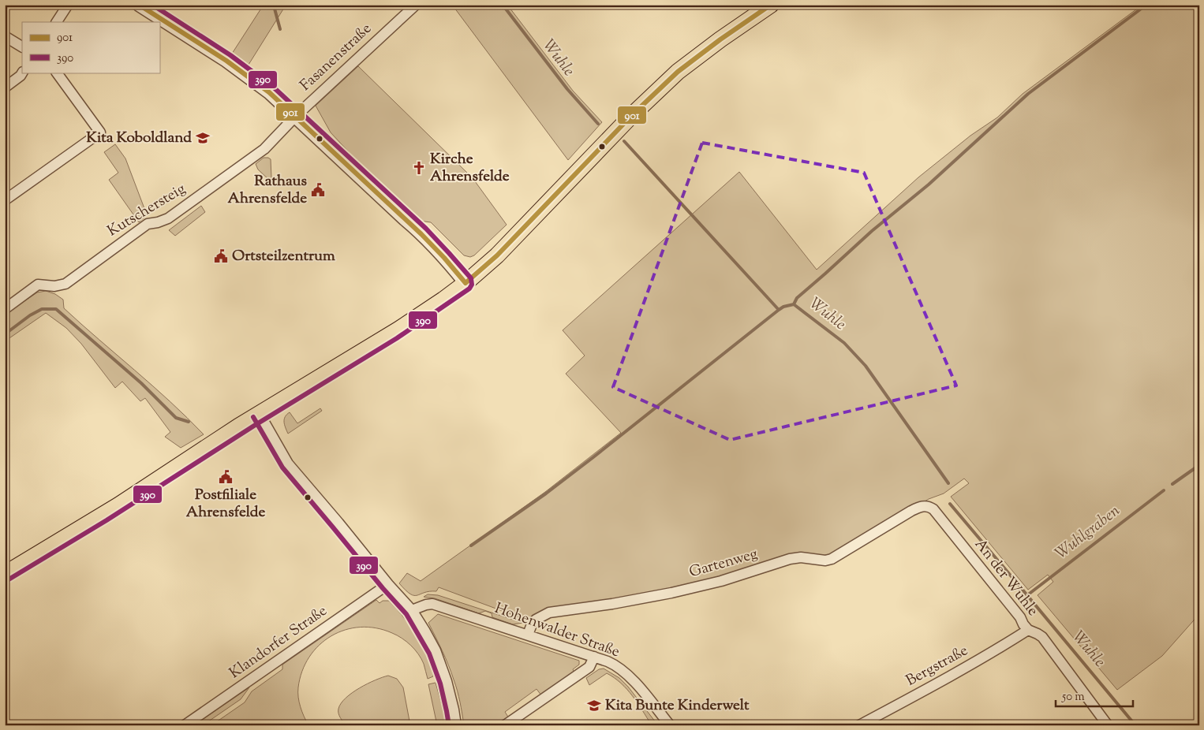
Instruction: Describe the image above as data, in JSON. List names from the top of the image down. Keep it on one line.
{"streets":{"street":["Fasanenstraße","Kutschersteig","Gartenweg","An der Wuhle","Hohenwalder Straße","Klandorfer Straße","Bergstraße"]},"crossings":[["Fasanenstraße","Kutschersteig"],["Gartenweg","An der Wuhle"],["Gartenweg","Hohenwalder Straße"],["An der Wuhle","Bergstraße"]],"water":["Wuhle","Wuhlgraben"],"places":{"school or university":["Kita Koboldland","Kita Bunte Kinderwelt"],"church":["Kirche Ahrensfelde"],"public building":["Rathaus Ahrensfelde","Ortsteilzentrum","Postfiliale Ahrensfelde"]},"lines":["transit line 901","transit line 390"],"legend":["901","390"],"scale_bar":"50 m"}
